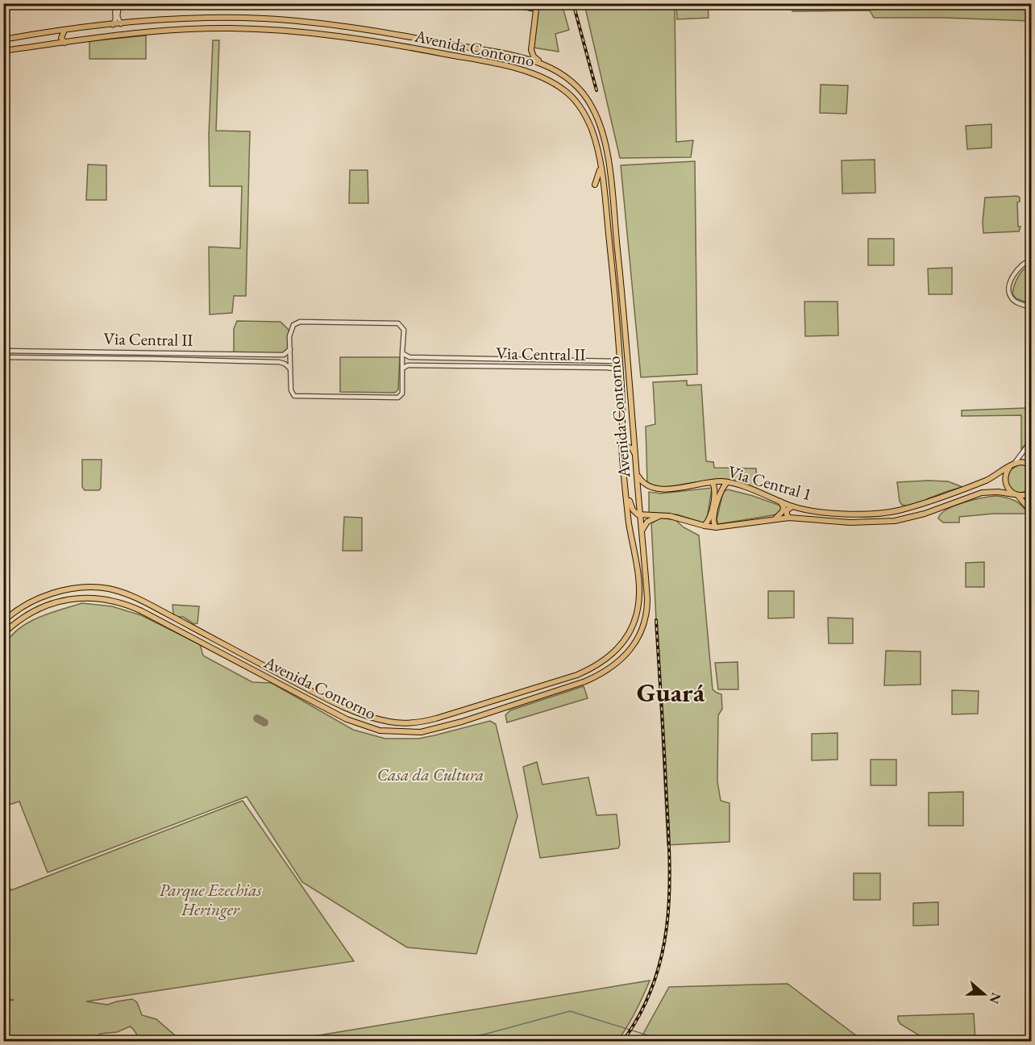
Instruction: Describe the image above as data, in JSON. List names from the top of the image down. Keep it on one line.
{"streets":{"main road":["Avenida Contorno","Via Central 1"],"street":["Via Central II"]},"crossings":[["Avenida Contorno","Via Central II"],["Avenida Contorno","Via Central 1"]],"districts":["Guará"],"parks":["Casa da Cultura","Parque Ezechias Heringer"],"north":"right"}
